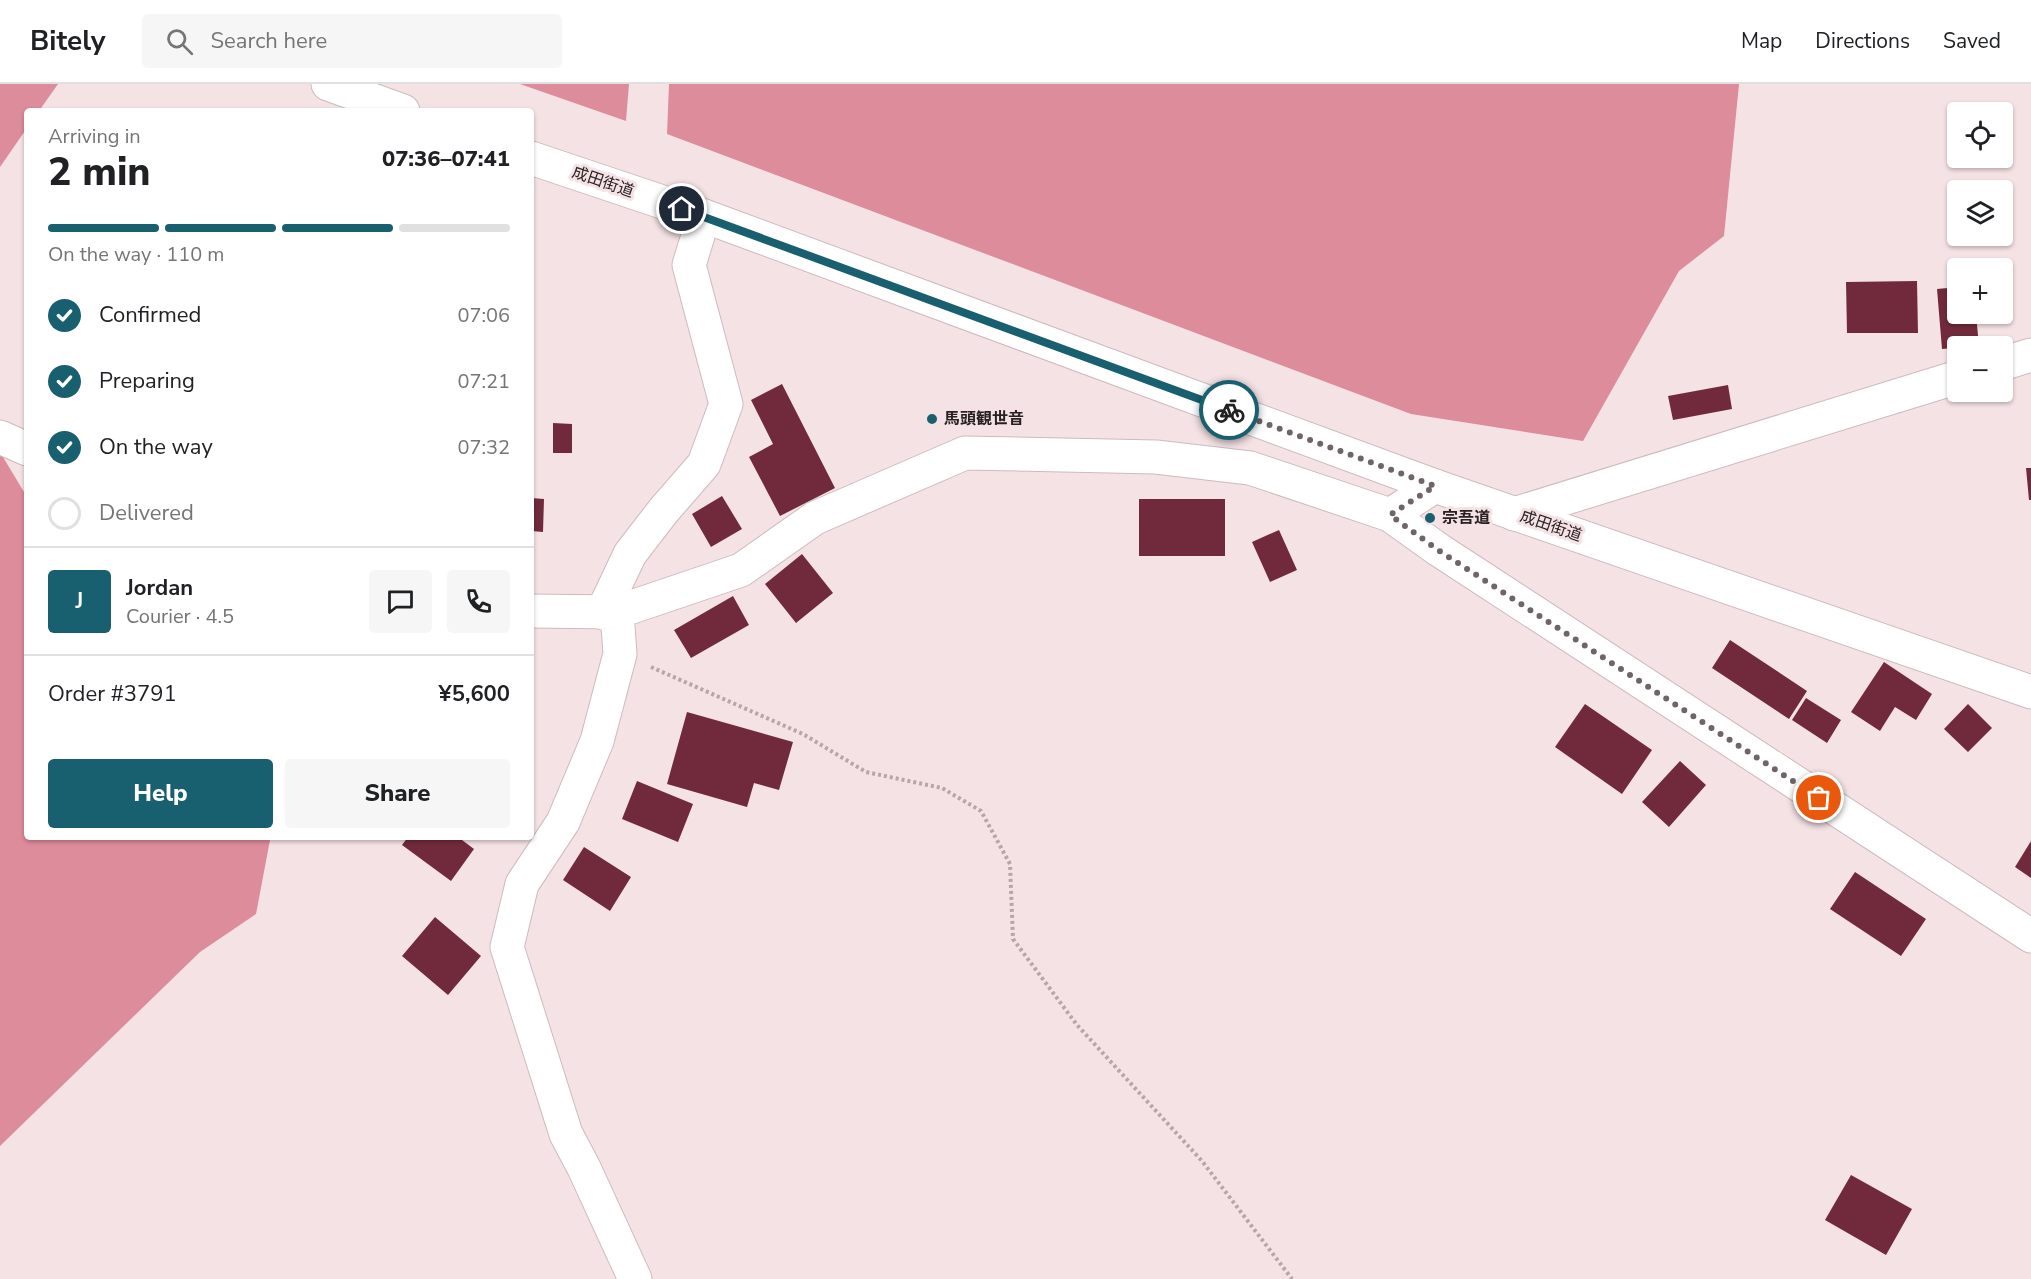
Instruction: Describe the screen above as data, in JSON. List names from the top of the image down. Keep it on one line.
{"streets":{"main road":["成田街道"]},"places":["馬頭観世音","宗吾道"],"page":{"header":"Bitely","search":"Search here","nav":["Map","Directions","Saved"],"map_buttons":["+","−"],"heading":["2 min","Arriving in","07:36–07:41"],"panel":["Jordan","Courier · 4.5","Order #3791","¥5,600"],"bar":"On the way · 110 m","list":[["Confirmed","07:06"],["Preparing","07:21"],["On the way","07:32"],"Delivered"],"round":"J","buttons":["Help","Share"]}}
